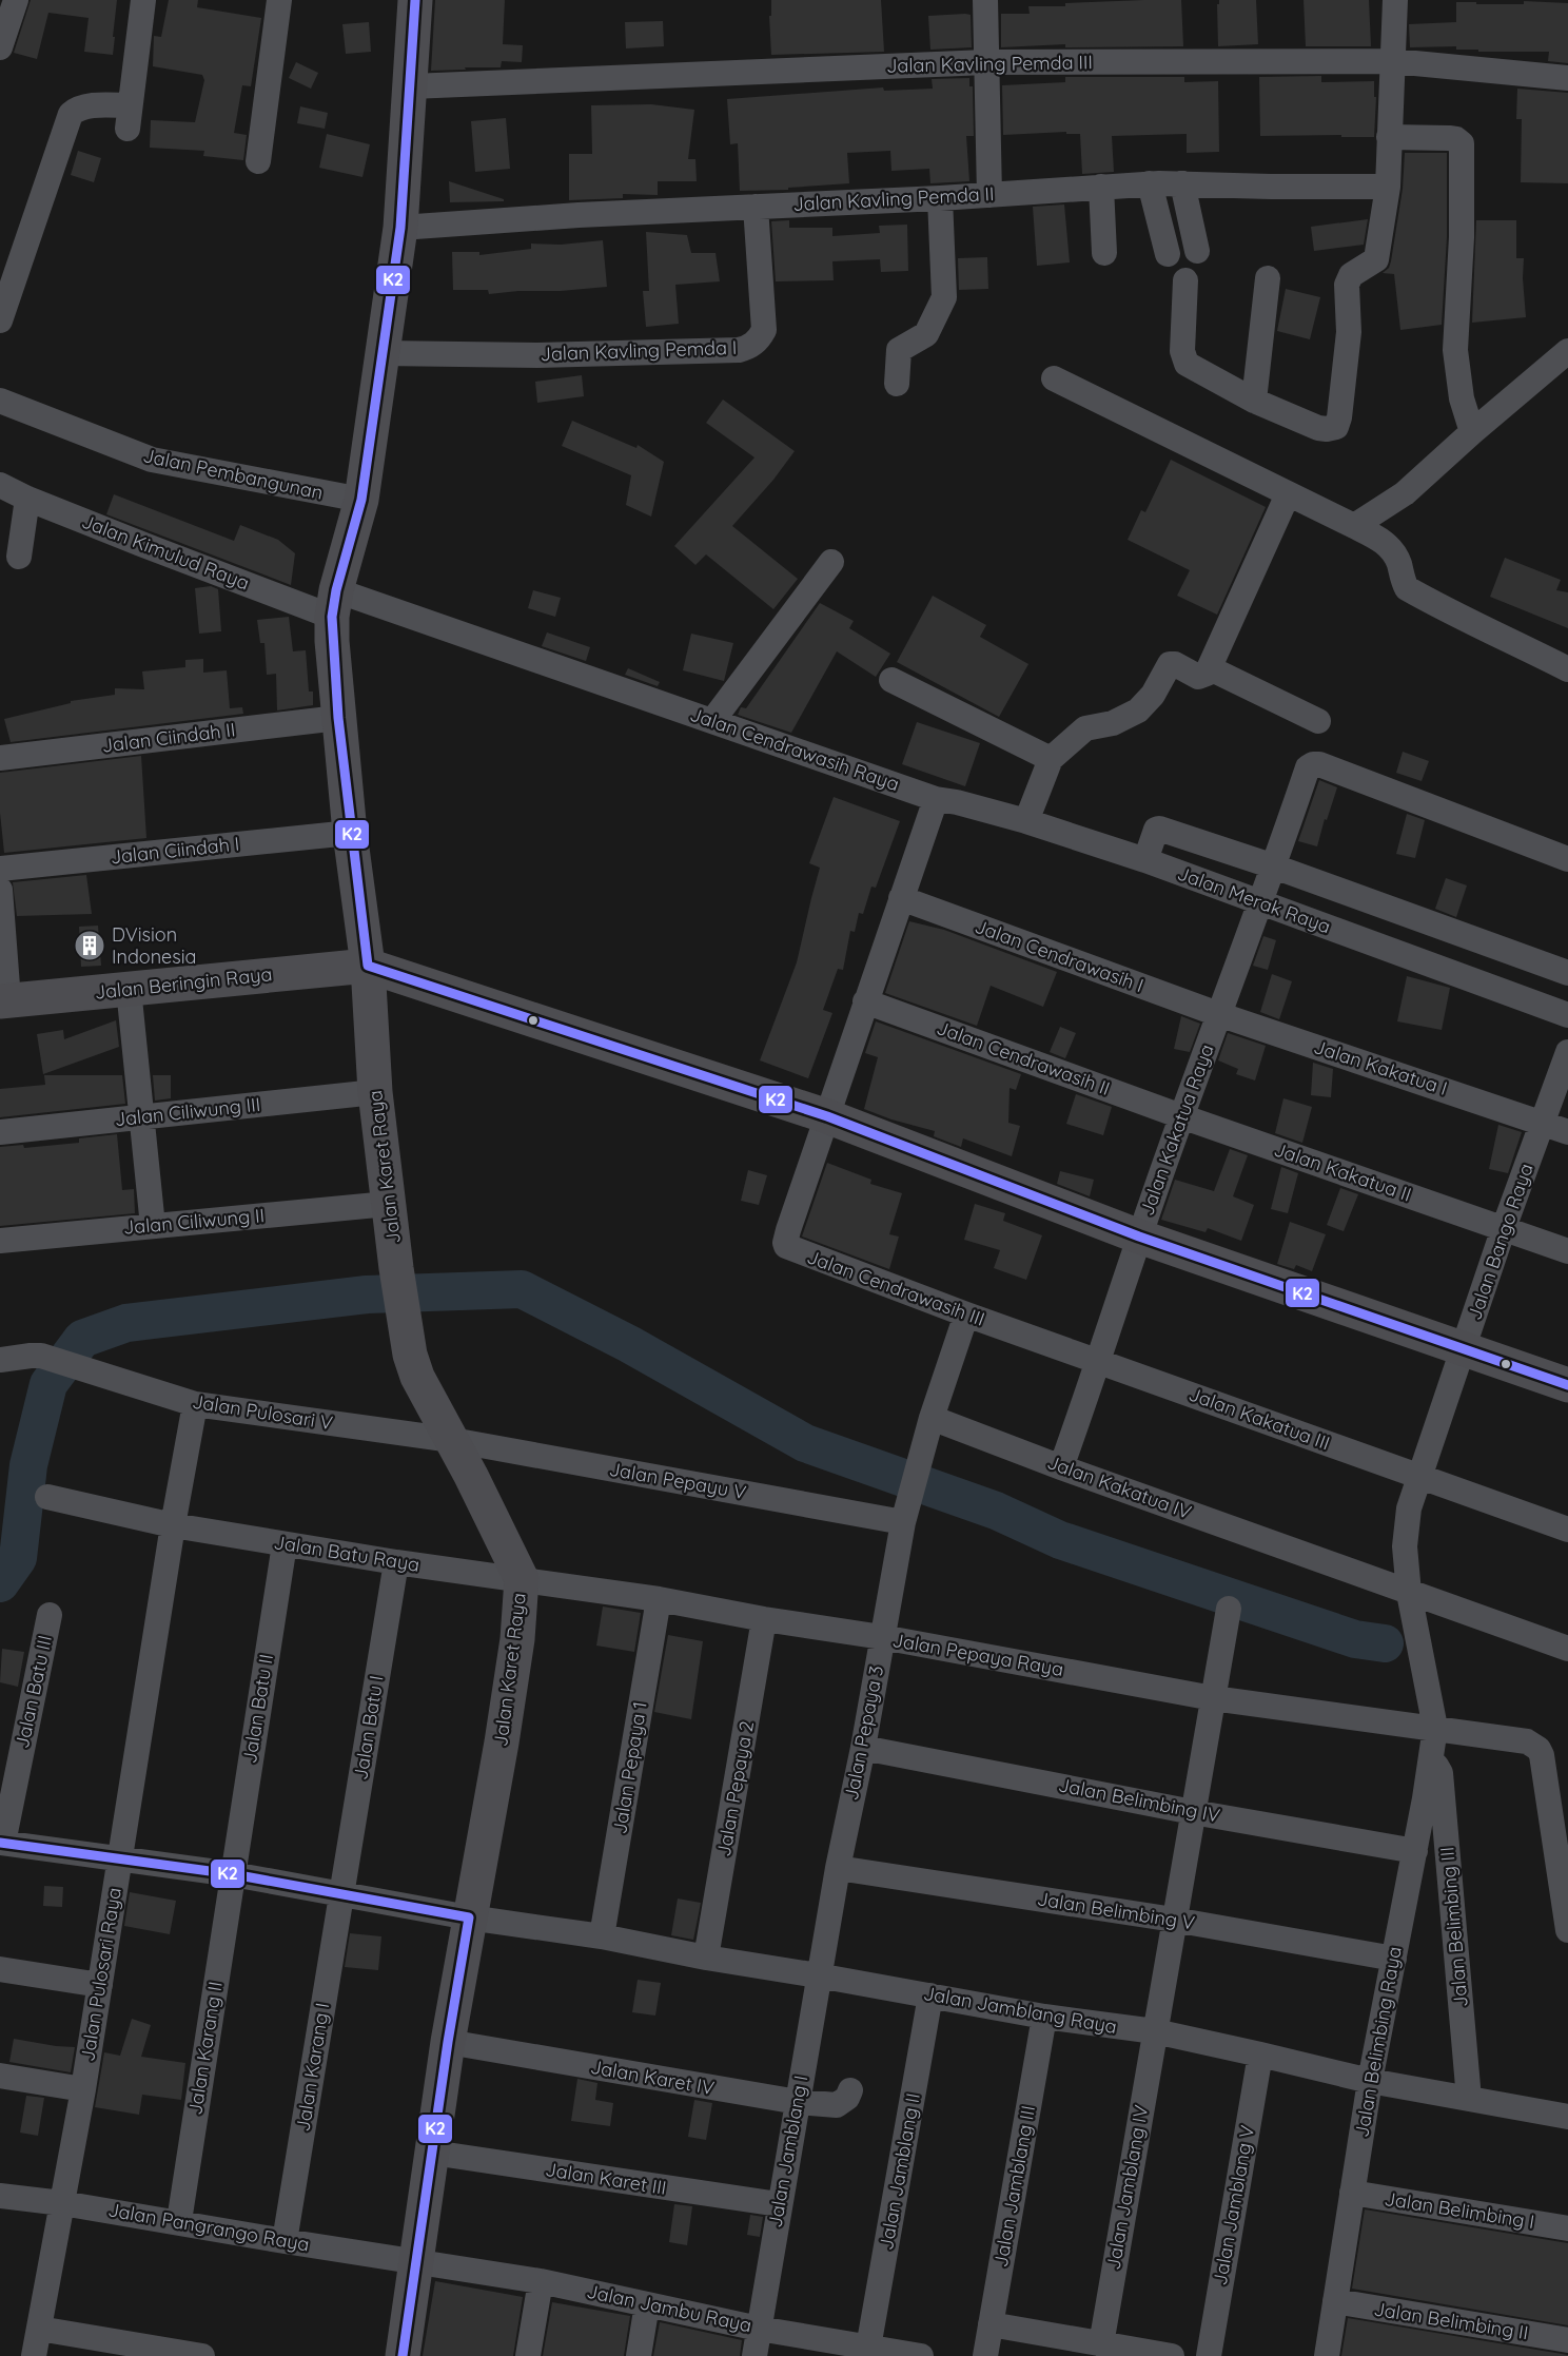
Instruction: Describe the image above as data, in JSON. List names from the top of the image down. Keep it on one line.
{"streets":{"street":["Jalan Kavling Pemda III","Jalan Kavling Pemda II","Jalan Kavling Pemda I","Jalan Pembangunan","Jalan Kimulud Raya","Jalan Ciindah II","Jalan Cendrawasih Raya","Jalan Ciindah I","Jalan Merak Raya","Jalan Cendrawasih I","Jalan Beringin Raya","Jalan Cendrawasih II","Jalan Kakatua I","Jalan Ciliwung III","Jalan Kakatua Raya","Jalan Karet Raya","Jalan Kakatua II","Jalan Ciliwung II","Jalan Bango Raya","Jalan Cendrawasih III","Jalan Pulosari V","Jalan Kakatua III","Jalan Pepayu V","Jalan Kakatua IV","Jalan Batu Raya","Jalan Pepaya Raya","Jalan Batu III","Jalan Batu II","Jalan Batu I","Jalan Pepaya 3","Jalan Pepaya 1","Jalan Pepaya 2","Jalan Belimbing IV","Jalan Belimbing V","Jalan Belimbing III","Jalan Pulosari Raya","Jalan Jamblang Raya","Jalan Belimbing Raya","Jalan Karang II","Jalan Karang I","Jalan Karet IV","Jalan Jamblang I","Jalan Jamblang II","Jalan Karet III","Jalan Jamblang III","Jalan Jamblang IV","Jalan Jamblang V","Jalan Belimbing I","Jalan Pangrango Raya","Jalan Jambu Raya","Jalan Belimbing II"]},"crossings":[["Jalan Kavling Pemda III","Jalan Karet Raya"],["Jalan Kavling Pemda II","Jalan Kavling Pemda I"],["Jalan Kavling Pemda II","Jalan Karet Raya"],["Jalan Kavling Pemda I","Jalan Karet Raya"],["Jalan Pembangunan","Jalan Karet Raya"],["Jalan Kimulud Raya","Jalan Cendrawasih Raya"],["Jalan Kimulud Raya","Jalan Karet Raya"],["Jalan Ciindah II","Jalan Karet Raya"],["Jalan Cendrawasih Raya","Jalan Merak Raya"],["Jalan Cendrawasih Raya","Jalan Karet Raya"],["Jalan Ciindah I","Jalan Karet Raya"],["Jalan Merak Raya","Jalan Kakatua Raya"],["Jalan Cendrawasih I","Jalan Kakatua I"],["Jalan Cendrawasih I","Jalan Kakatua Raya"],["Jalan Beringin Raya","Jalan Karet Raya"],["Jalan Cendrawasih II","Jalan Kakatua Raya"],["Jalan Cendrawasih II","Jalan Kakatua II"],["Jalan Kakatua I","Jalan Kakatua Raya"],["Jalan Kakatua I","Jalan Bango Raya"],["Jalan Ciliwung III","Jalan Karet Raya"],["Jalan Kakatua Raya","Jalan Kakatua II"],["Jalan Kakatua Raya","Jalan Cendrawasih III"],["Jalan Kakatua Raya","Jalan Kakatua III"],["Jalan Kakatua Raya","Jalan Kakatua IV"],["Jalan Karet Raya","Jalan Ciliwung II"],["Jalan Karet Raya","Jalan Pulosari V"],["Jalan Karet Raya","Jalan Pepayu V"],["Jalan Karet Raya","Jalan Batu Raya"],["Jalan Karet Raya","Jalan Pepaya Raya"],["Jalan Karet Raya","Jalan Jamblang Raya"],["Jalan Karet Raya","Jalan Karet IV"],["Jalan Karet Raya","Jalan Karet III"],["Jalan Karet Raya","Jalan Pangrango Raya"],["Jalan Karet Raya","Jalan Jambu Raya"],["Jalan Kakatua II","Jalan Bango Raya"],["Jalan Bango Raya","Jalan Kakatua III"],["Jalan Bango Raya","Jalan Kakatua IV"],["Jalan Bango Raya","Jalan Pepaya Raya"],["Jalan Bango Raya","Jalan Belimbing Raya"],["Jalan Cendrawasih III","Jalan Kakatua III"],["Jalan Pulosari V","Jalan Pepayu V"],["Jalan Pulosari V","Jalan Pulosari Raya"],["Jalan Pepayu V","Jalan Pepaya 3"],["Jalan Kakatua IV","Jalan Pepaya 3"],["Jalan Batu Raya","Jalan Pepaya Raya"],["Jalan Batu Raya","Jalan Batu II"],["Jalan Batu Raya","Jalan Batu I"],["Jalan Batu Raya","Jalan Pulosari Raya"],["Jalan Pepaya Raya","Jalan Pepaya 3"],["Jalan Pepaya Raya","Jalan Pepaya 1"],["Jalan Pepaya Raya","Jalan Pepaya 2"],["Jalan Pepaya Raya","Jalan Belimbing Raya"],["Jalan Pepaya Raya","Jalan Jamblang IV"],["Jalan Batu III","Jalan Jamblang Raya"],["Jalan Batu II","Jalan Jamblang Raya"],["Jalan Batu II","Jalan Karang II"],["Jalan Batu I","Jalan Jamblang Raya"],["Jalan Batu I","Jalan Karang I"],["Jalan Pepaya 3","Jalan Belimbing IV"],["Jalan Pepaya 3","Jalan Belimbing V"],["Jalan Pepaya 3","Jalan Jamblang Raya"],["Jalan Pepaya 3","Jalan Jamblang I"],["Jalan Pepaya 1","Jalan Jamblang Raya"],["Jalan Pepaya 2","Jalan Jamblang Raya"],["Jalan Belimbing IV","Jalan Belimbing Raya"],["Jalan Belimbing IV","Jalan Jamblang IV"],["Jalan Belimbing V","Jalan Belimbing Raya"],["Jalan Belimbing V","Jalan Jamblang IV"],["Jalan Belimbing III","Jalan Jamblang Raya"],["Jalan Belimbing III","Jalan Belimbing Raya"],["Jalan Pulosari Raya","Jalan Jamblang Raya"],["Jalan Pulosari Raya","Jalan Pangrango Raya"],["Jalan Jamblang Raya","Jalan Belimbing Raya"],["Jalan Jamblang Raya","Jalan Karang II"],["Jalan Jamblang Raya","Jalan Karang I"],["Jalan Jamblang Raya","Jalan Jamblang I"],["Jalan Jamblang Raya","Jalan Jamblang II"],["Jalan Jamblang Raya","Jalan Jamblang III"],["Jalan Jamblang Raya","Jalan Jamblang IV"],["Jalan Jamblang Raya","Jalan Jamblang V"],["Jalan Belimbing Raya","Jalan Belimbing I"],["Jalan Belimbing Raya","Jalan Belimbing II"],["Jalan Karang II","Jalan Pangrango Raya"],["Jalan Karang I","Jalan Pangrango Raya"],["Jalan Karet IV","Jalan Jamblang I"],["Jalan Jamblang I","Jalan Karet III"],["Jalan Jamblang I","Jalan Jambu Raya"],["Jalan Jamblang II","Jalan Jambu Raya"],["Jalan Pangrango Raya","Jalan Jambu Raya"]],"places":{"building":["DVision Indonesia"]},"lines":["transit line K2"]}
